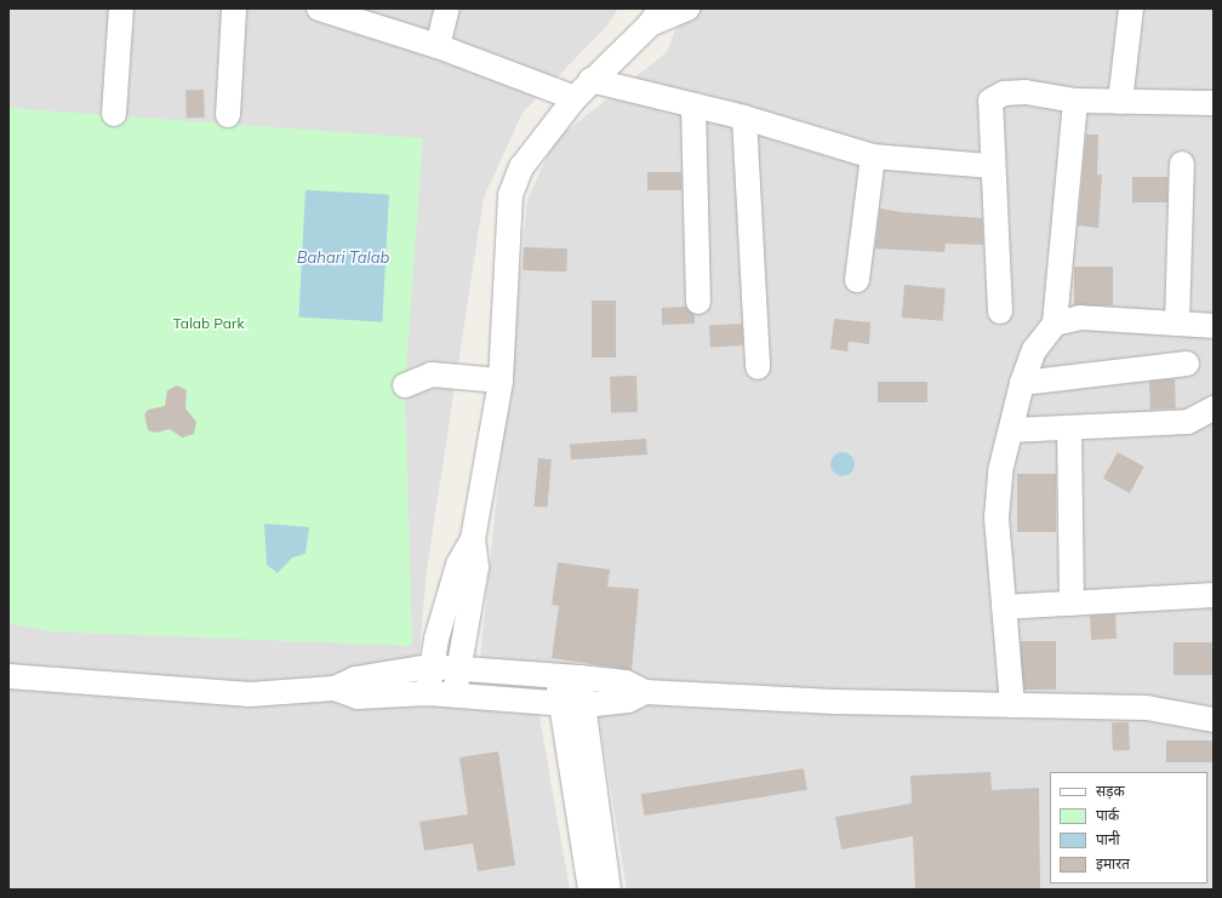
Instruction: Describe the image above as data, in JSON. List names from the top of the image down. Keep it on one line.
{"water":["Bahari Talab"],"parks":["Talab Park"],"legend":["सड़क","पार्क","पानी","इमारत"]}
